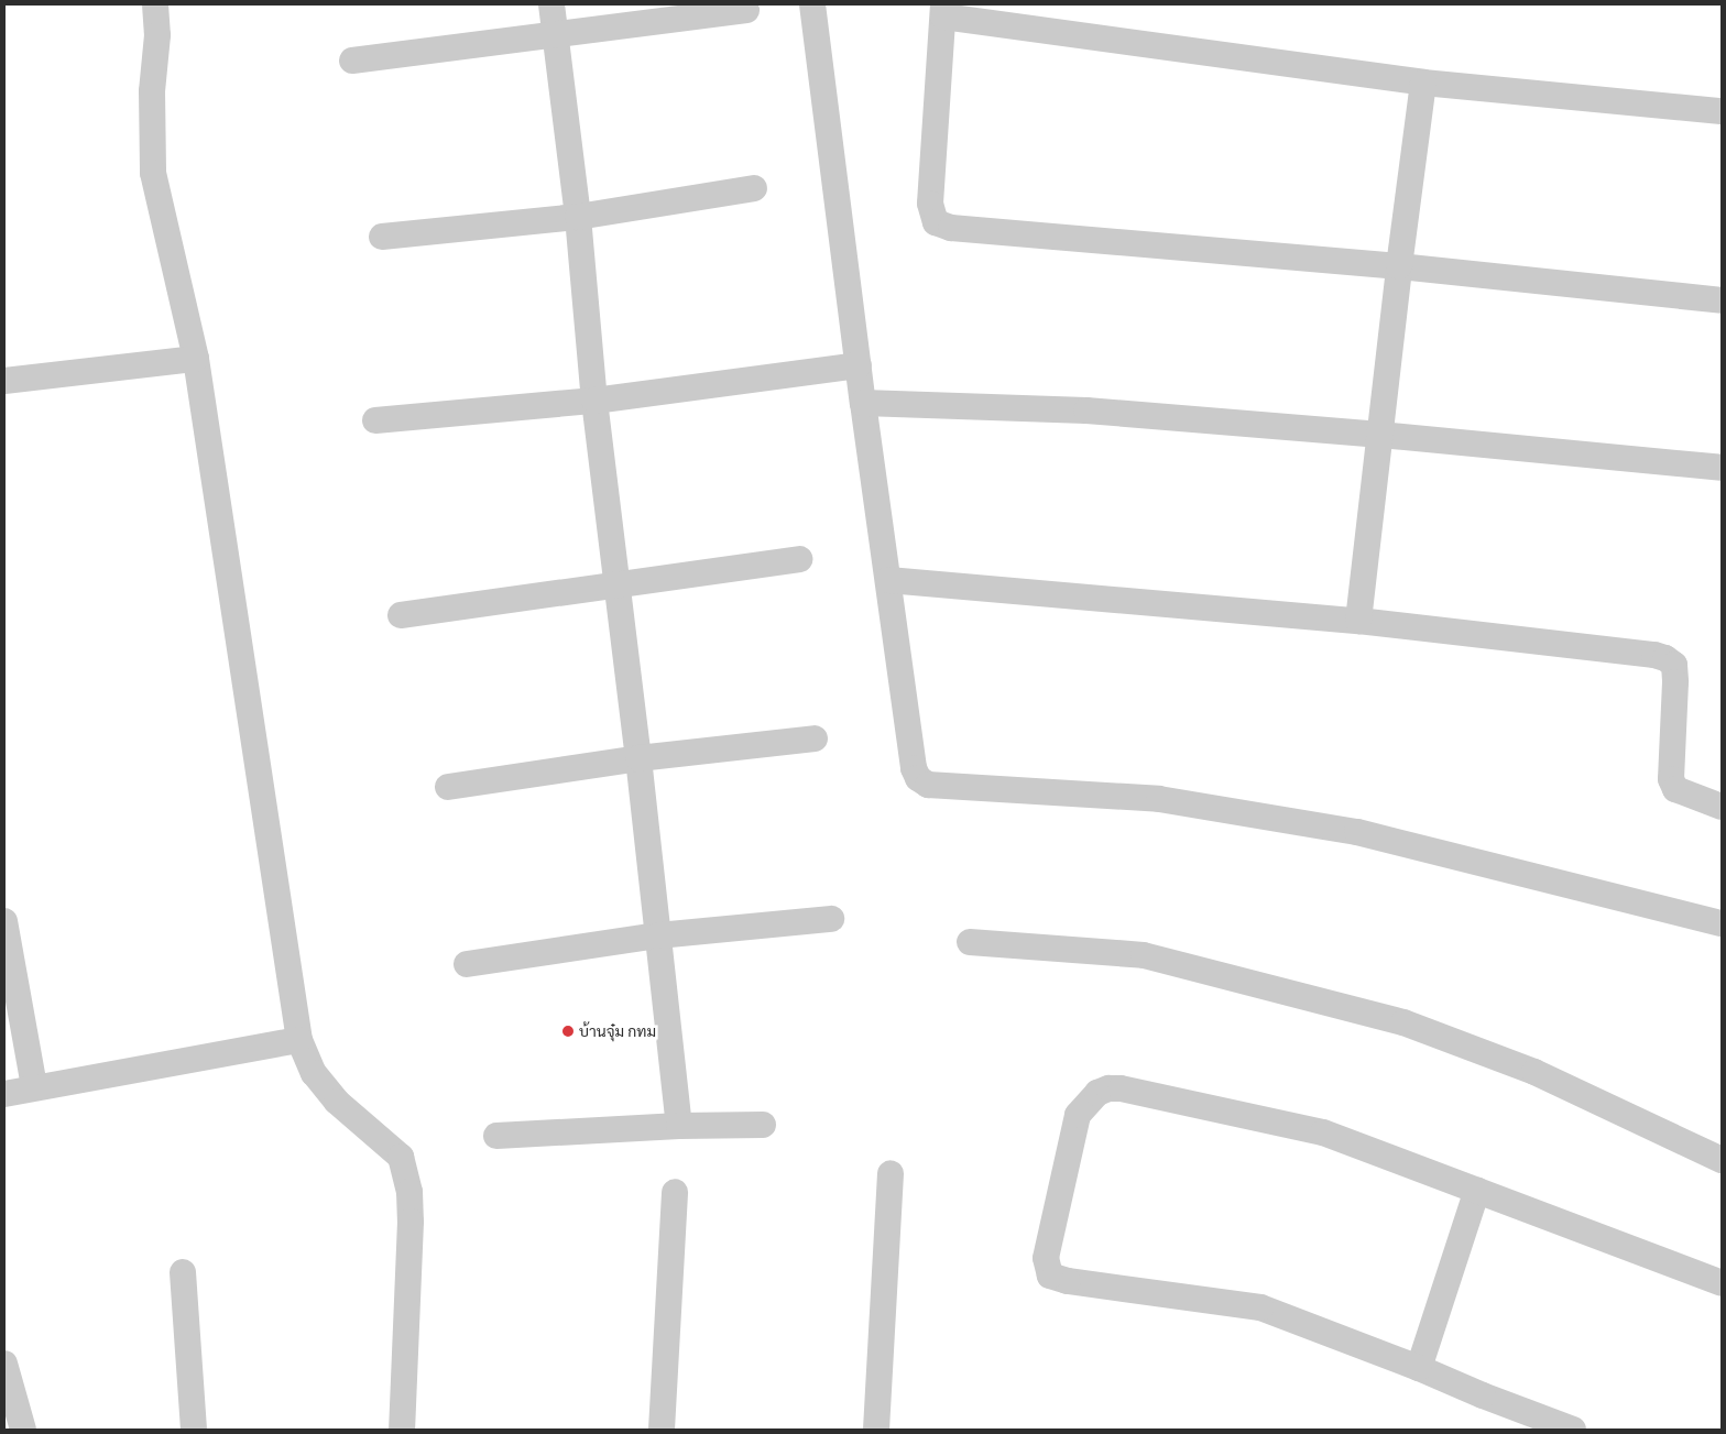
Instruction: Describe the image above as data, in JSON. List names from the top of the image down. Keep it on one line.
{"places":["บ้านจุ๋ม กทม"]}
